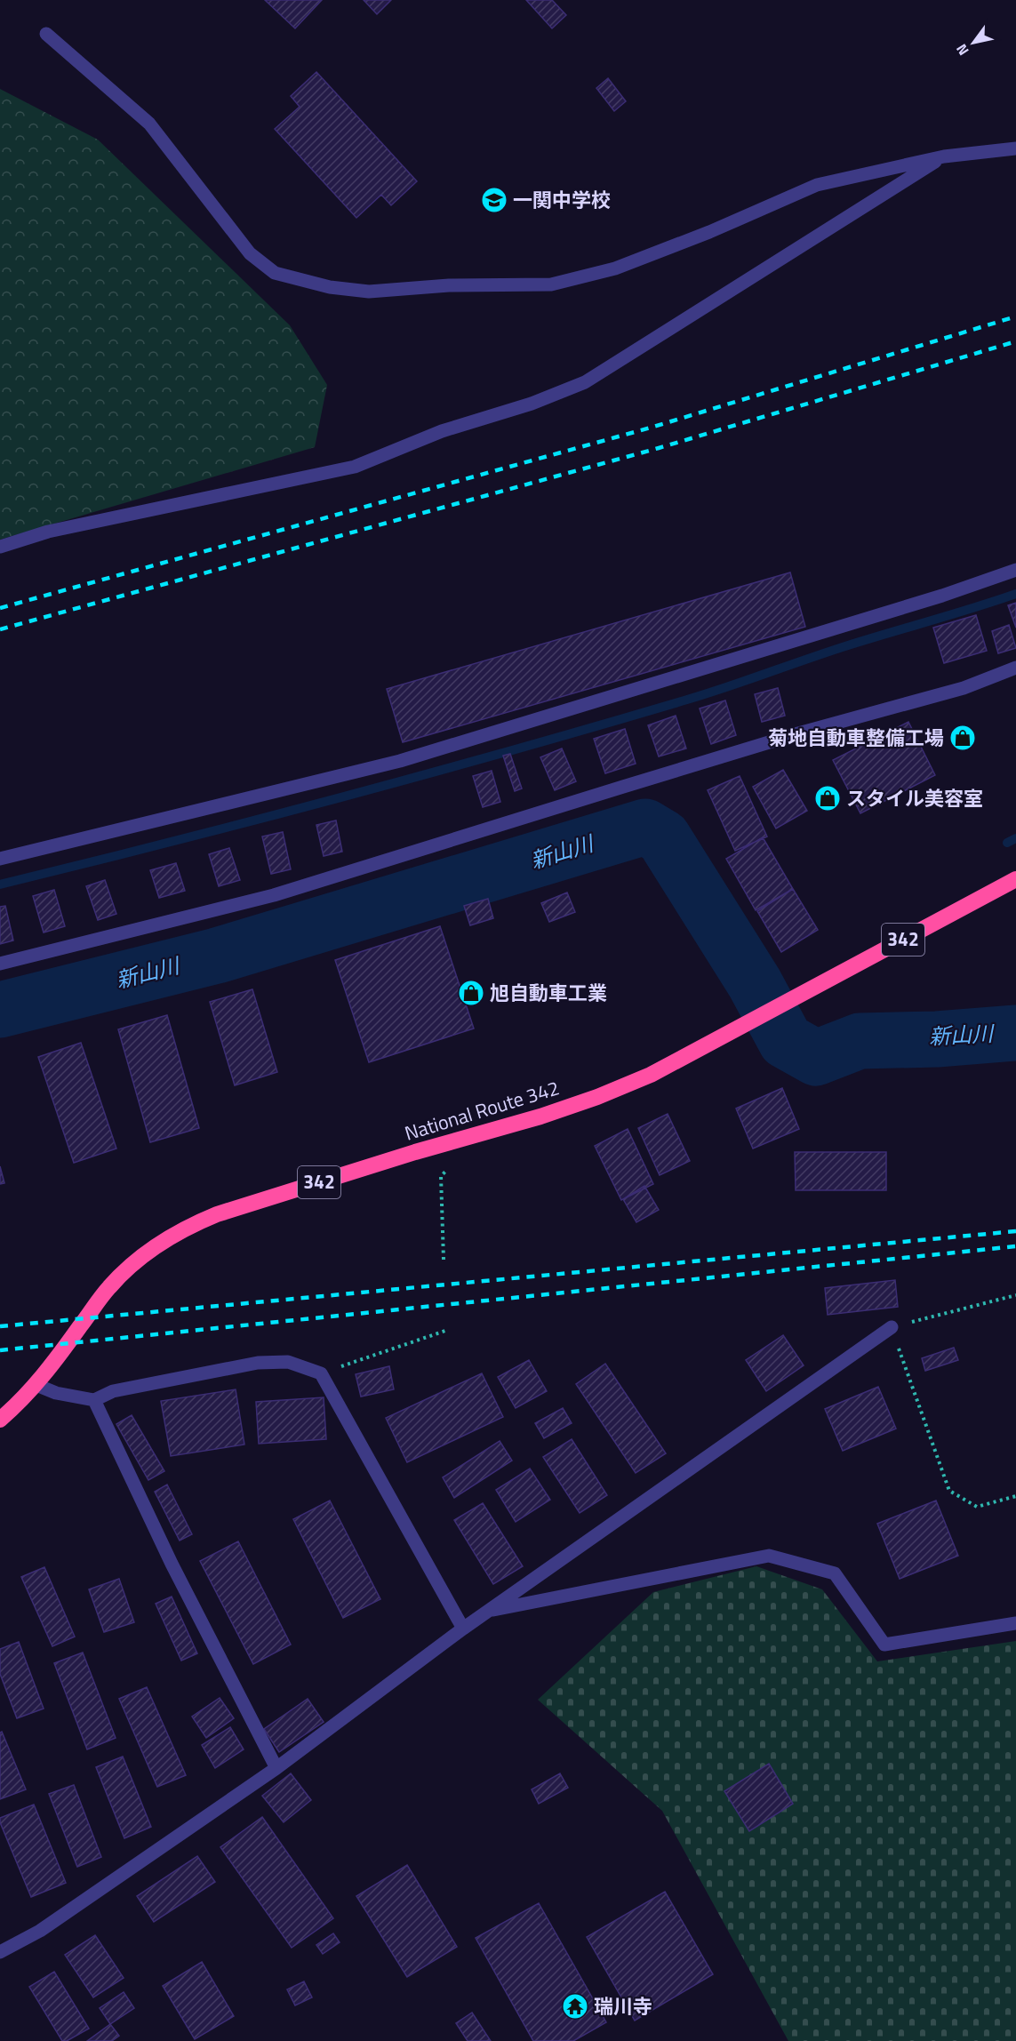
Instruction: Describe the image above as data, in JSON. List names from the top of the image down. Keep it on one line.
{"streets":{"highway":["342","National Route 342"]},"water":["新山川"],"places":{"school or university":["一関中学校"],"shop":["菊地自動車整備工場","スタイル美容室","旭自動車工業"],"temple":["瑞川寺"]},"north":"bottom left"}
